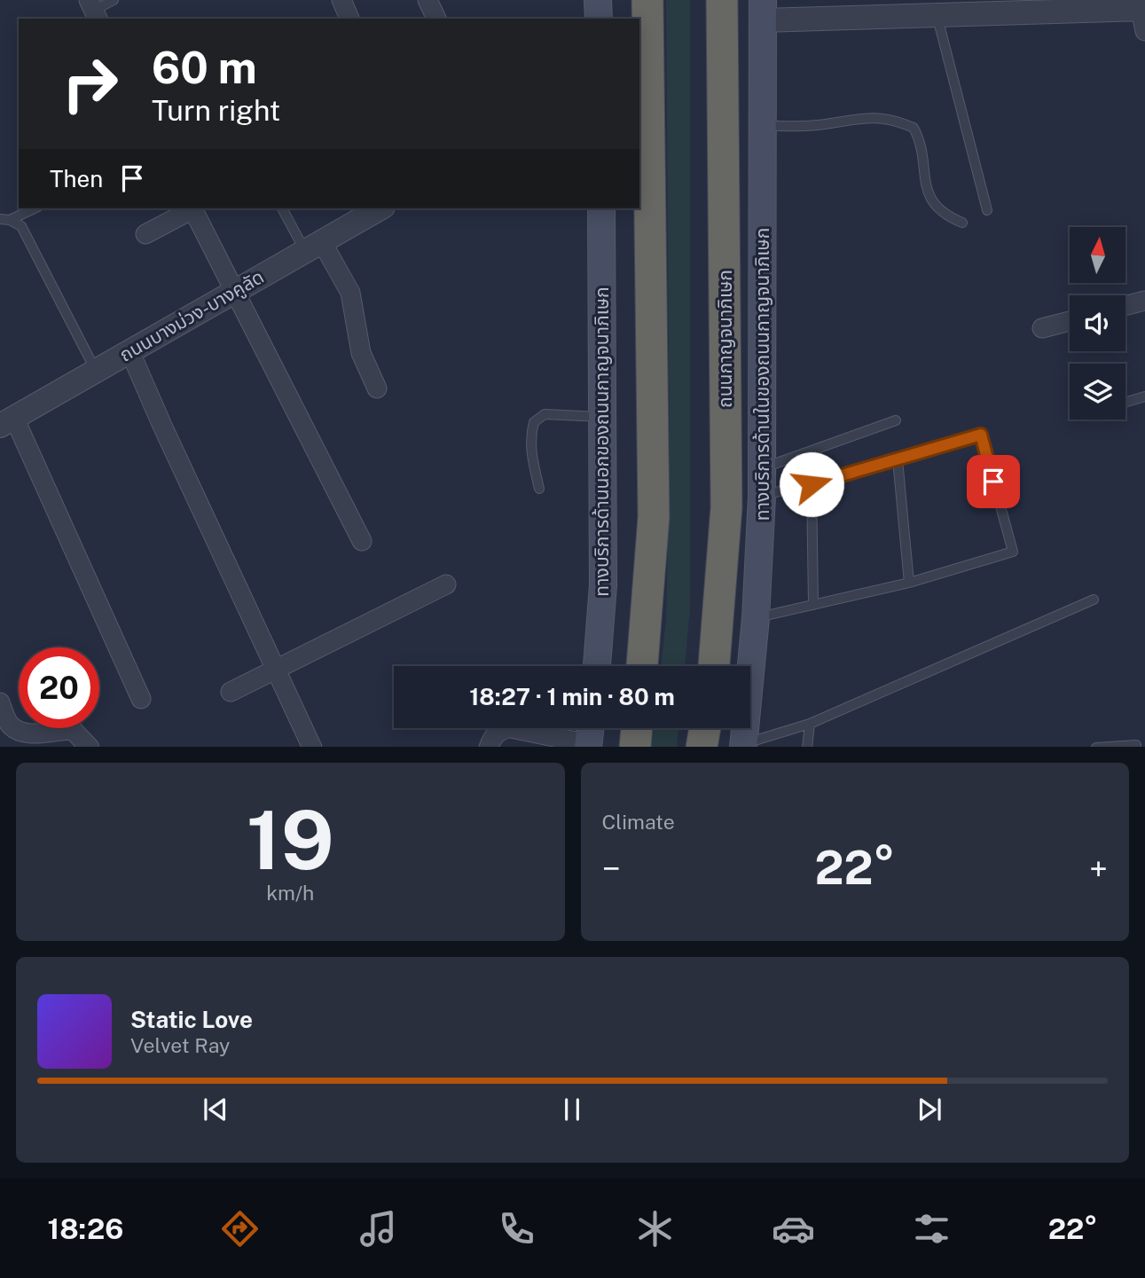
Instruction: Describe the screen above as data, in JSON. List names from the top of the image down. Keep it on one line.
{"streets":{"highway":["ถนนกาญจนาภิเษก"],"main road":["ทางบริการด้านในของถนนกาญจนาภิเษก","ทางบริการด้านนอกของถนนกาญจนาภิเษก"],"street":["ถนนบางม่วง-บางคูลัด"]},"north":"top","page":{"turn":["60 m","Turn right"],"then":"Then","limit":"20","trip":"18:27 · 1 min · 80 m","tile":[["19","km/h"],"Climate"],"heat":["−","22°","+"],"song":["Static Love","Velvet Ray"],"tabs":["18:26","22°"]}}
